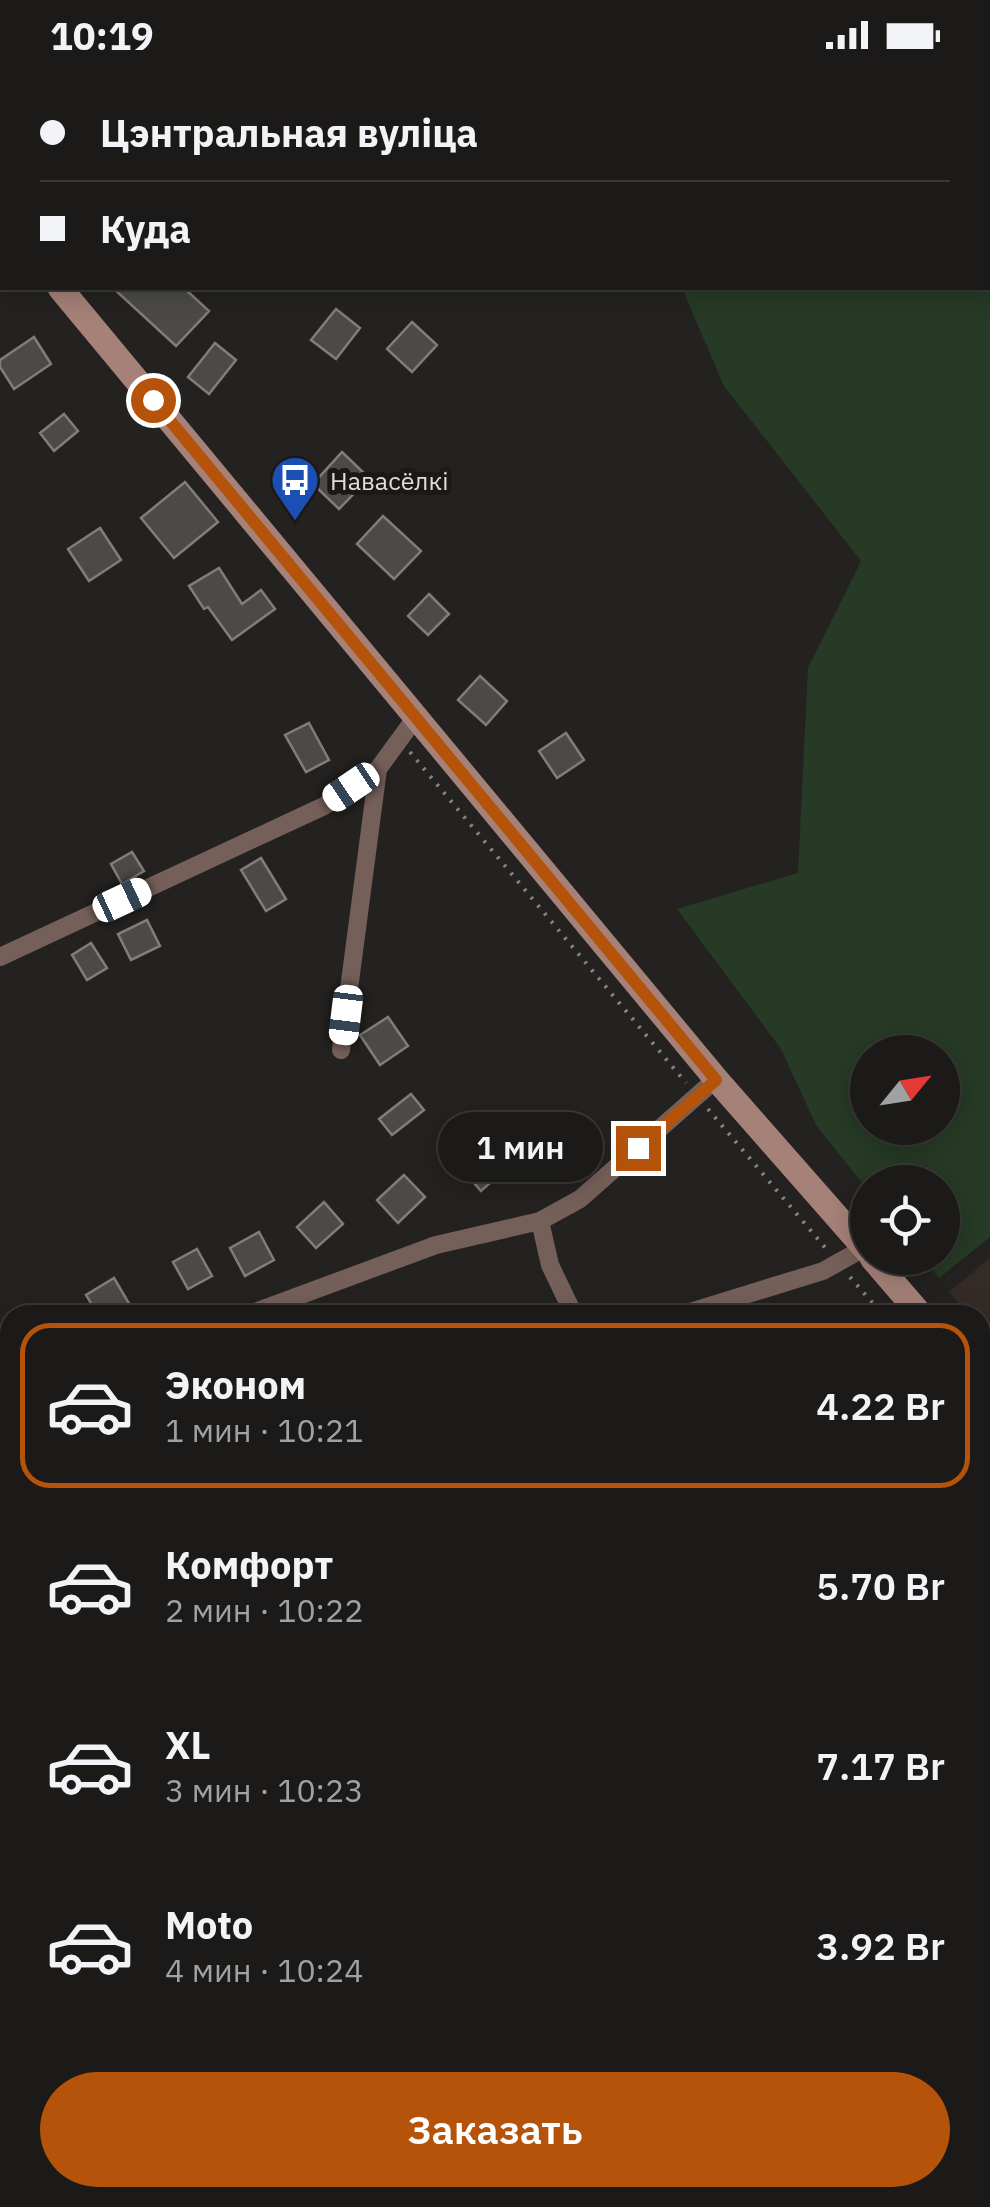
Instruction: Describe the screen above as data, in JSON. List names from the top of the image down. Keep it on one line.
{"places":{"bus stop":["Навасёлкі"]},"north":"top right","page":{"status":"10:19","banner":["Цэнтральная вуліца","Куда"],"bubble":"1 мин","list":[{"name":"Эконом","note":"1 мин · 10:21","value":"4.22 Br"},{"name":"Комфорт","note":"2 мин · 10:22","value":"5.70 Br"},{"name":"XL","note":"3 мин · 10:23","value":"7.17 Br"},{"name":"Moto","note":"4 мин · 10:24","value":"3.92 Br"}],"buttons":"Заказать"}}
